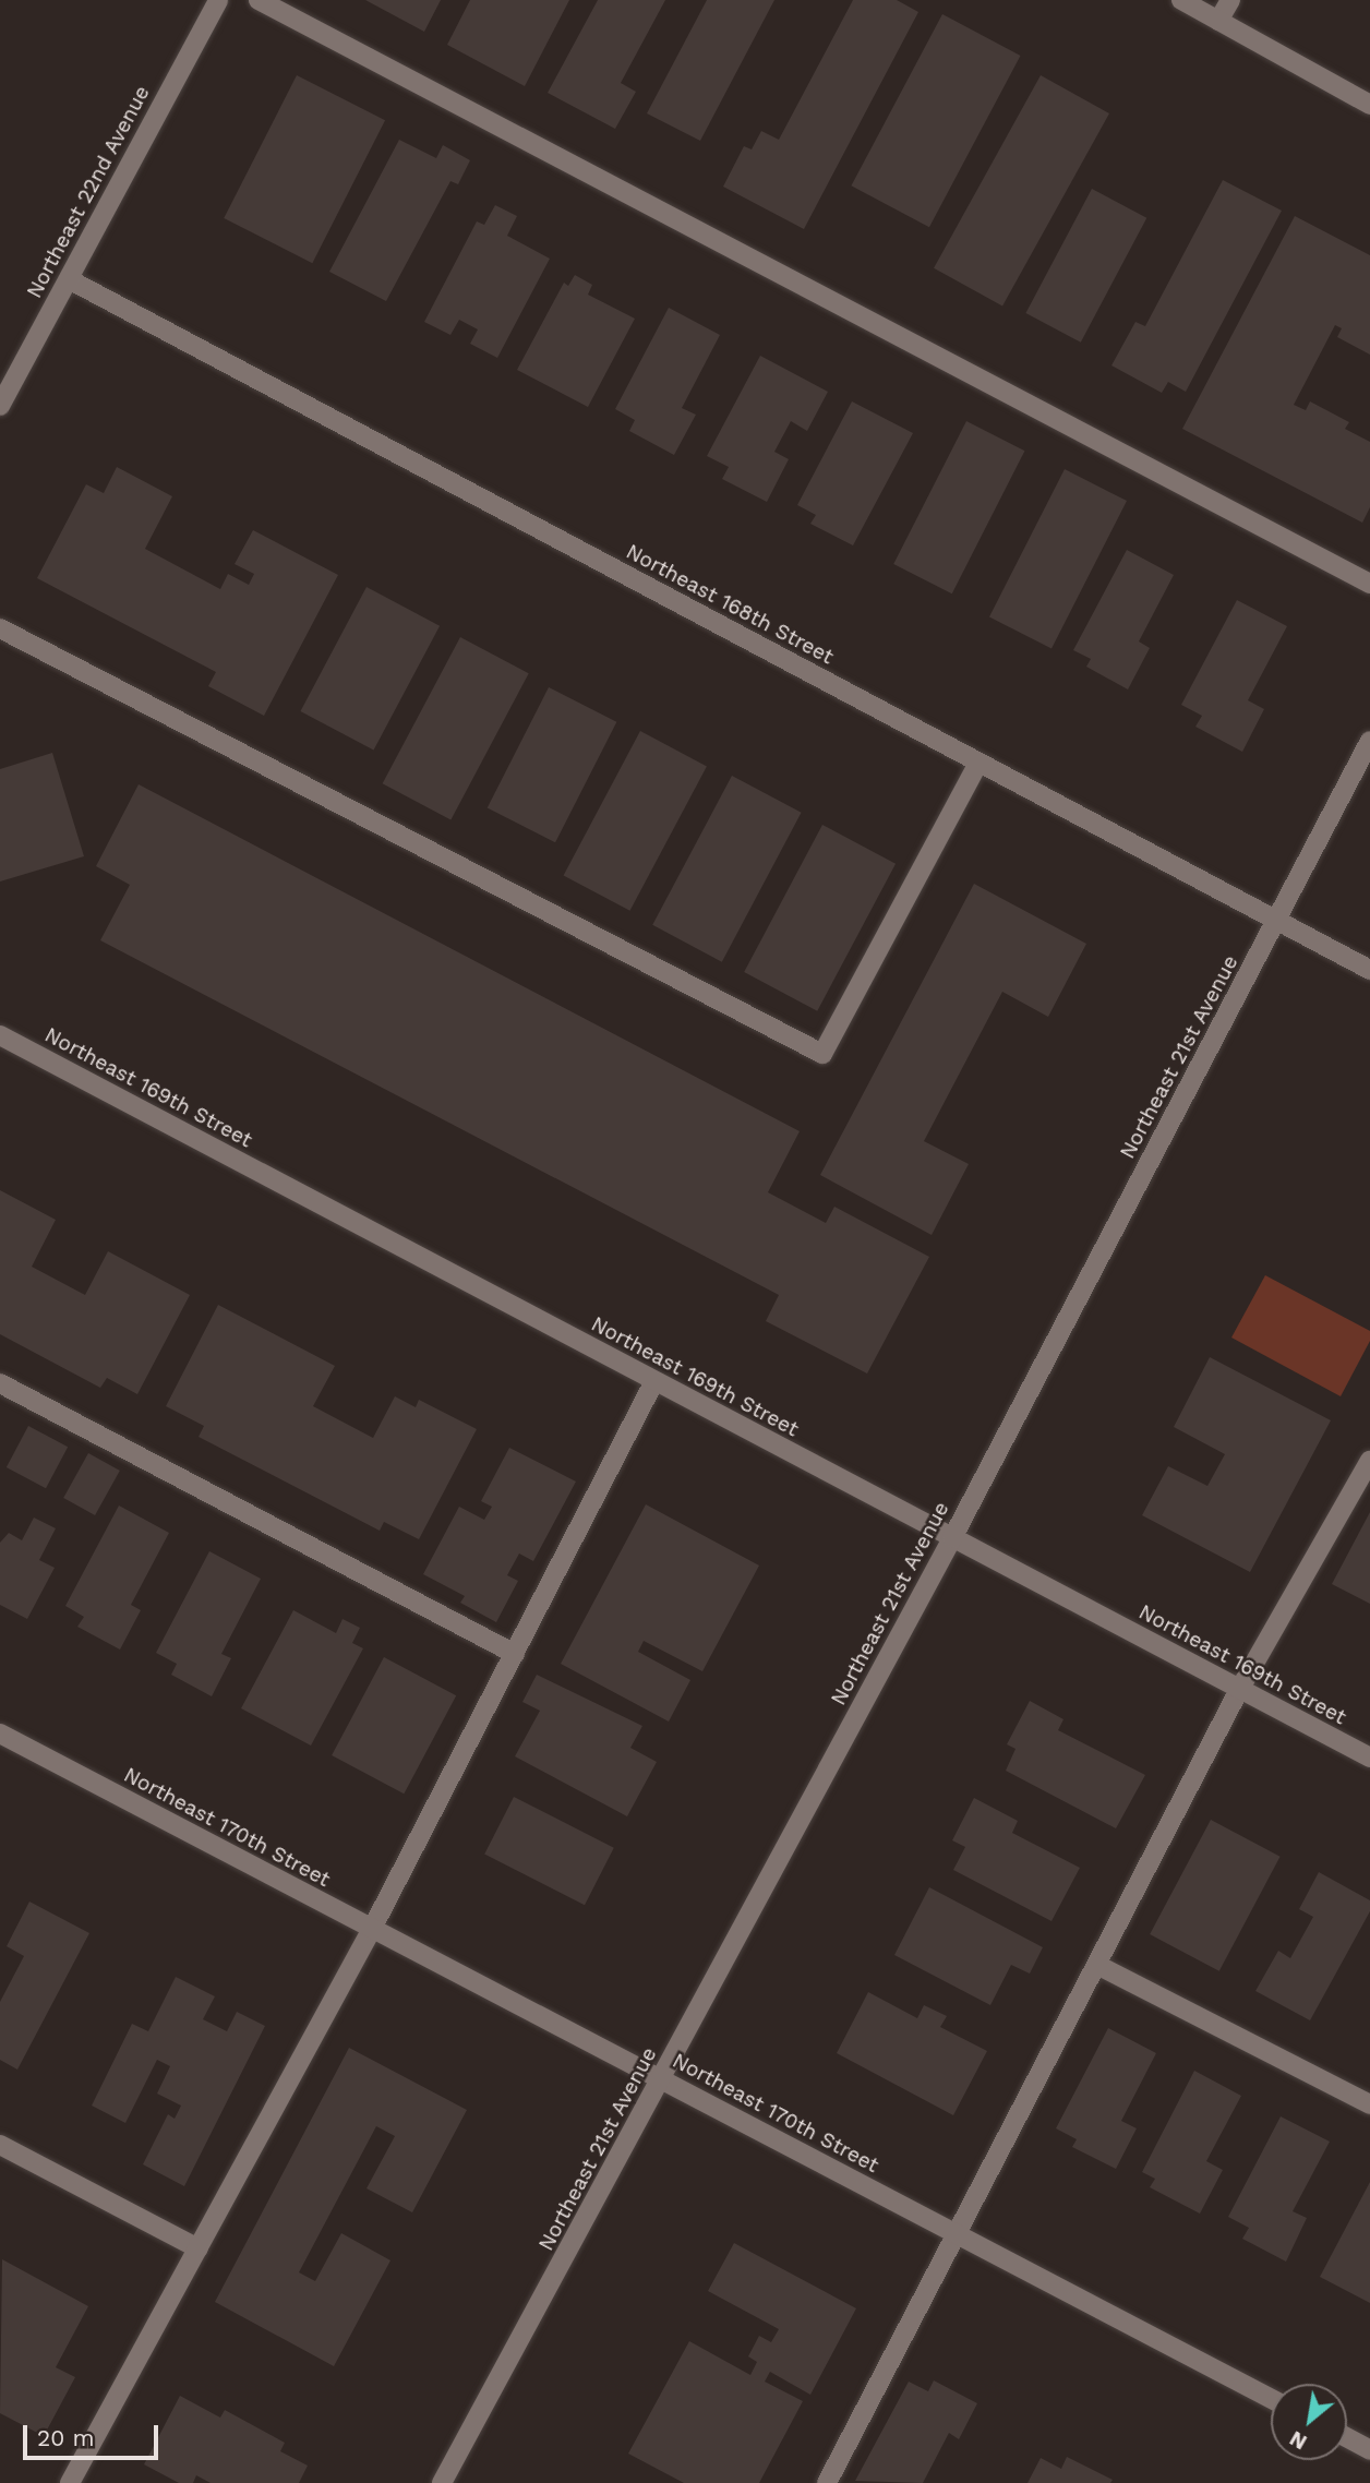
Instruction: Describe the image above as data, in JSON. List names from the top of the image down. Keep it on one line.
{"streets":{"street":["Northeast 22nd Avenue","Northeast 168th Street","Northeast 21st Avenue","Northeast 169th Street","Northeast 170th Street"]},"crossings":[["Northeast 22nd Avenue","Northeast 168th Street"],["Northeast 168th Street","Northeast 21st Avenue"],["Northeast 21st Avenue","Northeast 169th Street"],["Northeast 21st Avenue","Northeast 170th Street"]],"scale_bar":"20 m","north":"bottom left"}
